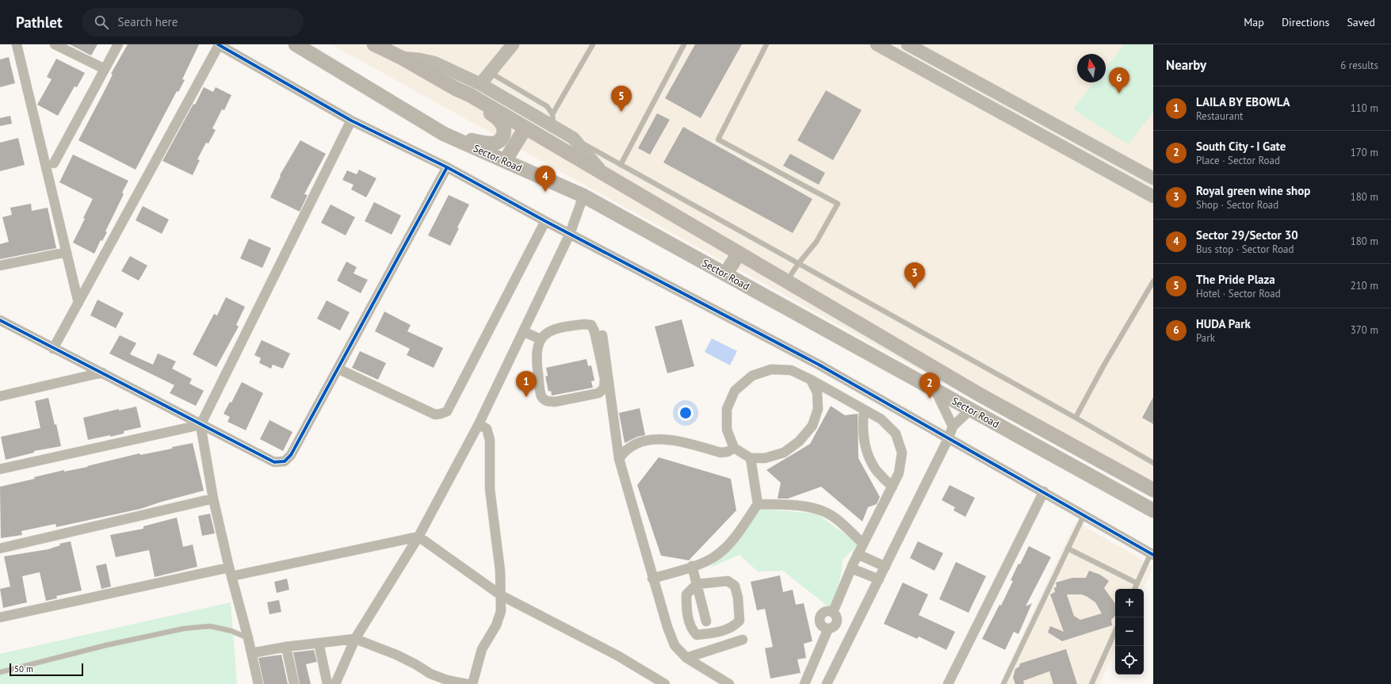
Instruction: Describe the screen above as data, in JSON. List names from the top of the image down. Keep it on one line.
{"streets":{"main road":["Sector Road"]},"scale_bar":"50 m","north":"top","page":{"header":"Pathlet","search":"Search here","nav":["Map","Directions","Saved"],"heading":["Nearby","6 results"],"pins":["6","5","4","3","1","2"],"list":[{"mark":"1","name":"LAILA BY EBOWLA","note":"Restaurant","value":"110 m"},{"mark":"2","name":"South City - I Gate","note":"Place · Sector Road","value":"170 m"},{"mark":"3","name":"Royal green wine shop","note":"Shop · Sector Road","value":"180 m"},{"mark":"4","name":"Sector 29/Sector 30","note":"Bus stop · Sector Road","value":"180 m"},{"mark":"5","name":"The Pride Plaza","note":"Hotel · Sector Road","value":"210 m"},{"mark":"6","name":"HUDA Park","note":"Park","value":"370 m"}],"map_buttons":["+","−"],"scale":"50 m"}}
